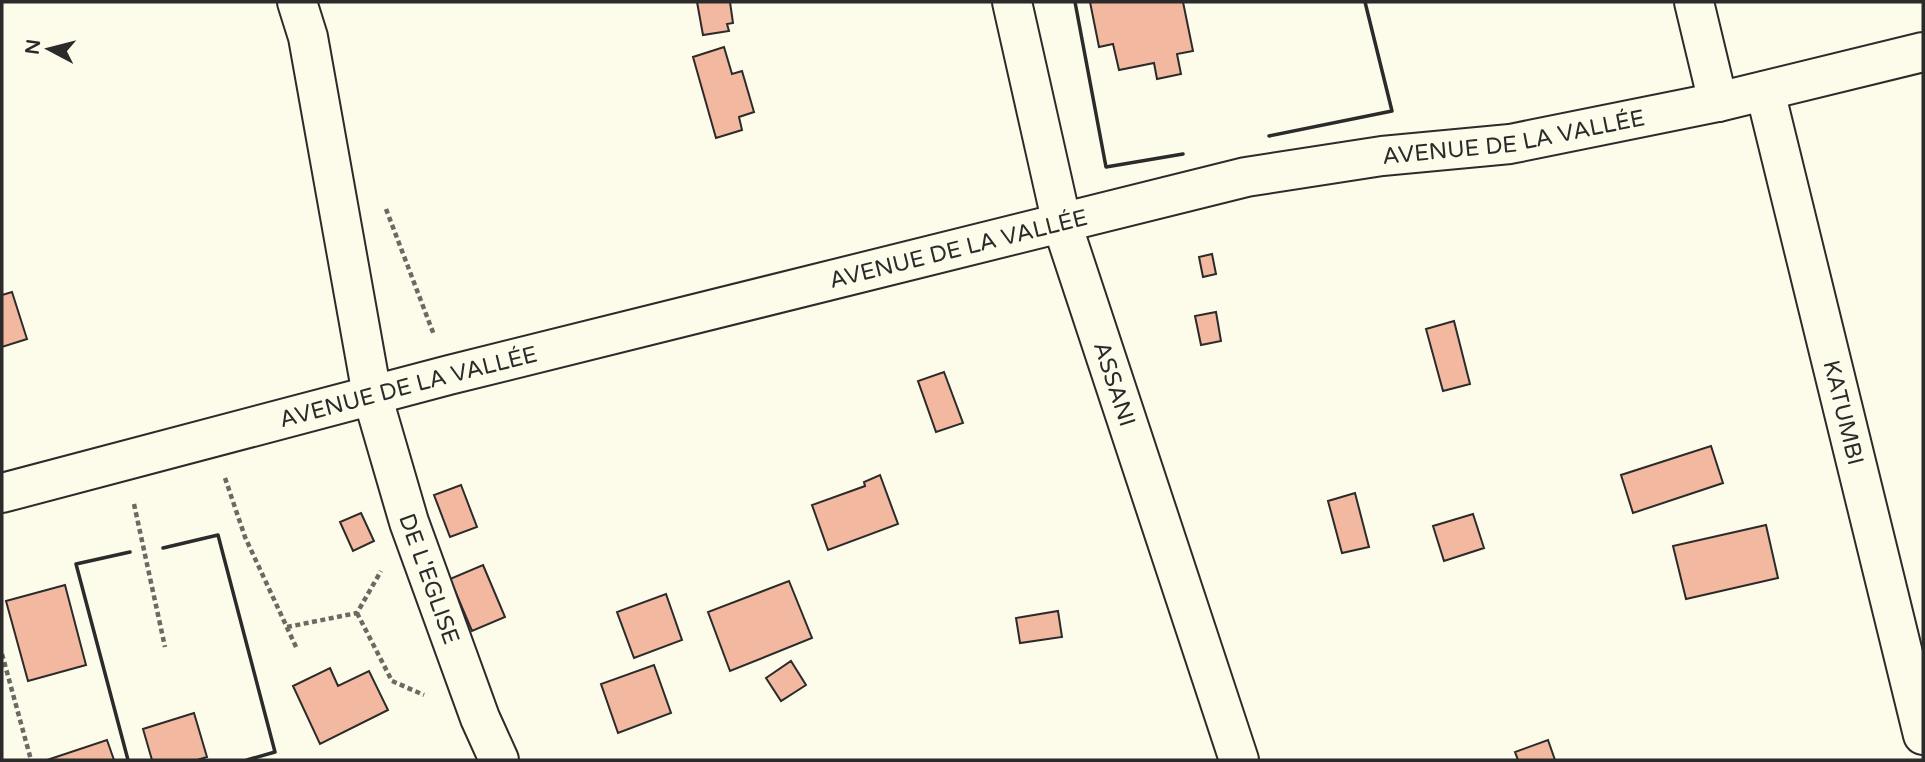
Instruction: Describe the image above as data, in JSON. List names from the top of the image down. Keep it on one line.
{"streets":{"street":["AVENUE DE LA VALLÉE","ASSANI","KATUMBI","DE L'EGLISE"]},"crossings":[["AVENUE DE LA VALLÉE","ASSANI"],["AVENUE DE LA VALLÉE","KATUMBI"],["AVENUE DE LA VALLÉE","DE L'EGLISE"]],"north":"left"}
